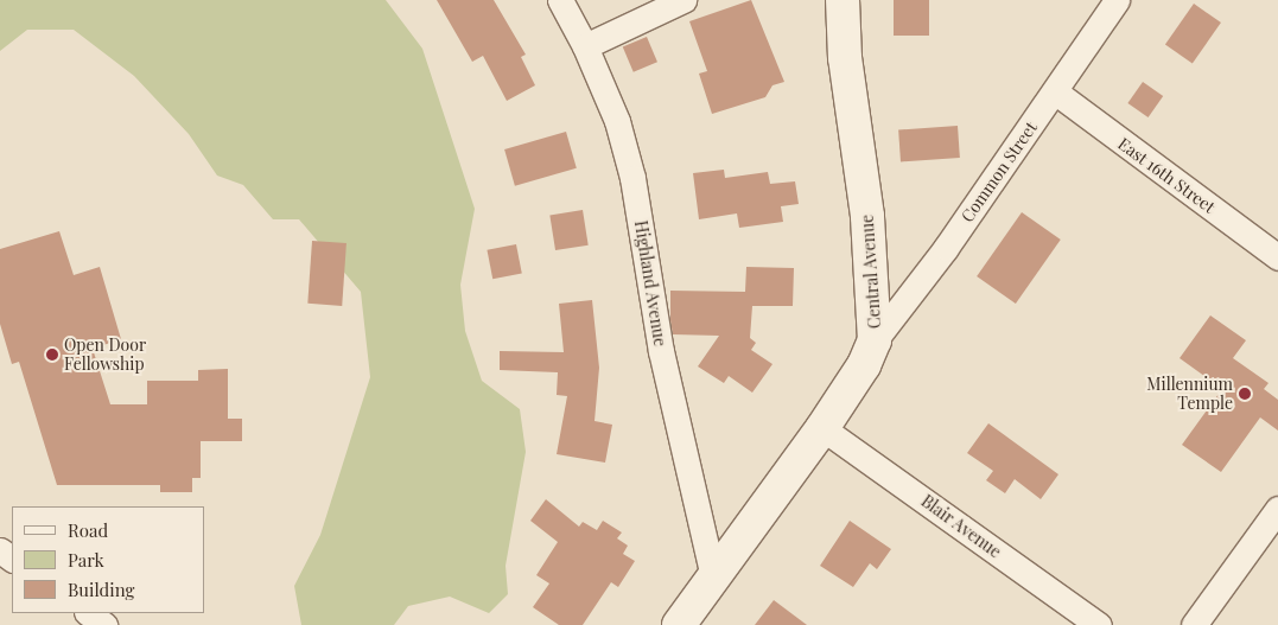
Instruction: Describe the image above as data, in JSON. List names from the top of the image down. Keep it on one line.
{"streets":{"street":["Common Street","East 16th Street","Central Avenue","Highland Avenue","Blair Avenue"]},"crossings":[["Common Street","East 16th Street"],["Common Street","Central Avenue"],["Central Avenue","Highland Avenue"],["Central Avenue","Blair Avenue"]],"places":["Open Door Fellowship","Millennium Temple"],"legend":["Road","Park","Building"]}
